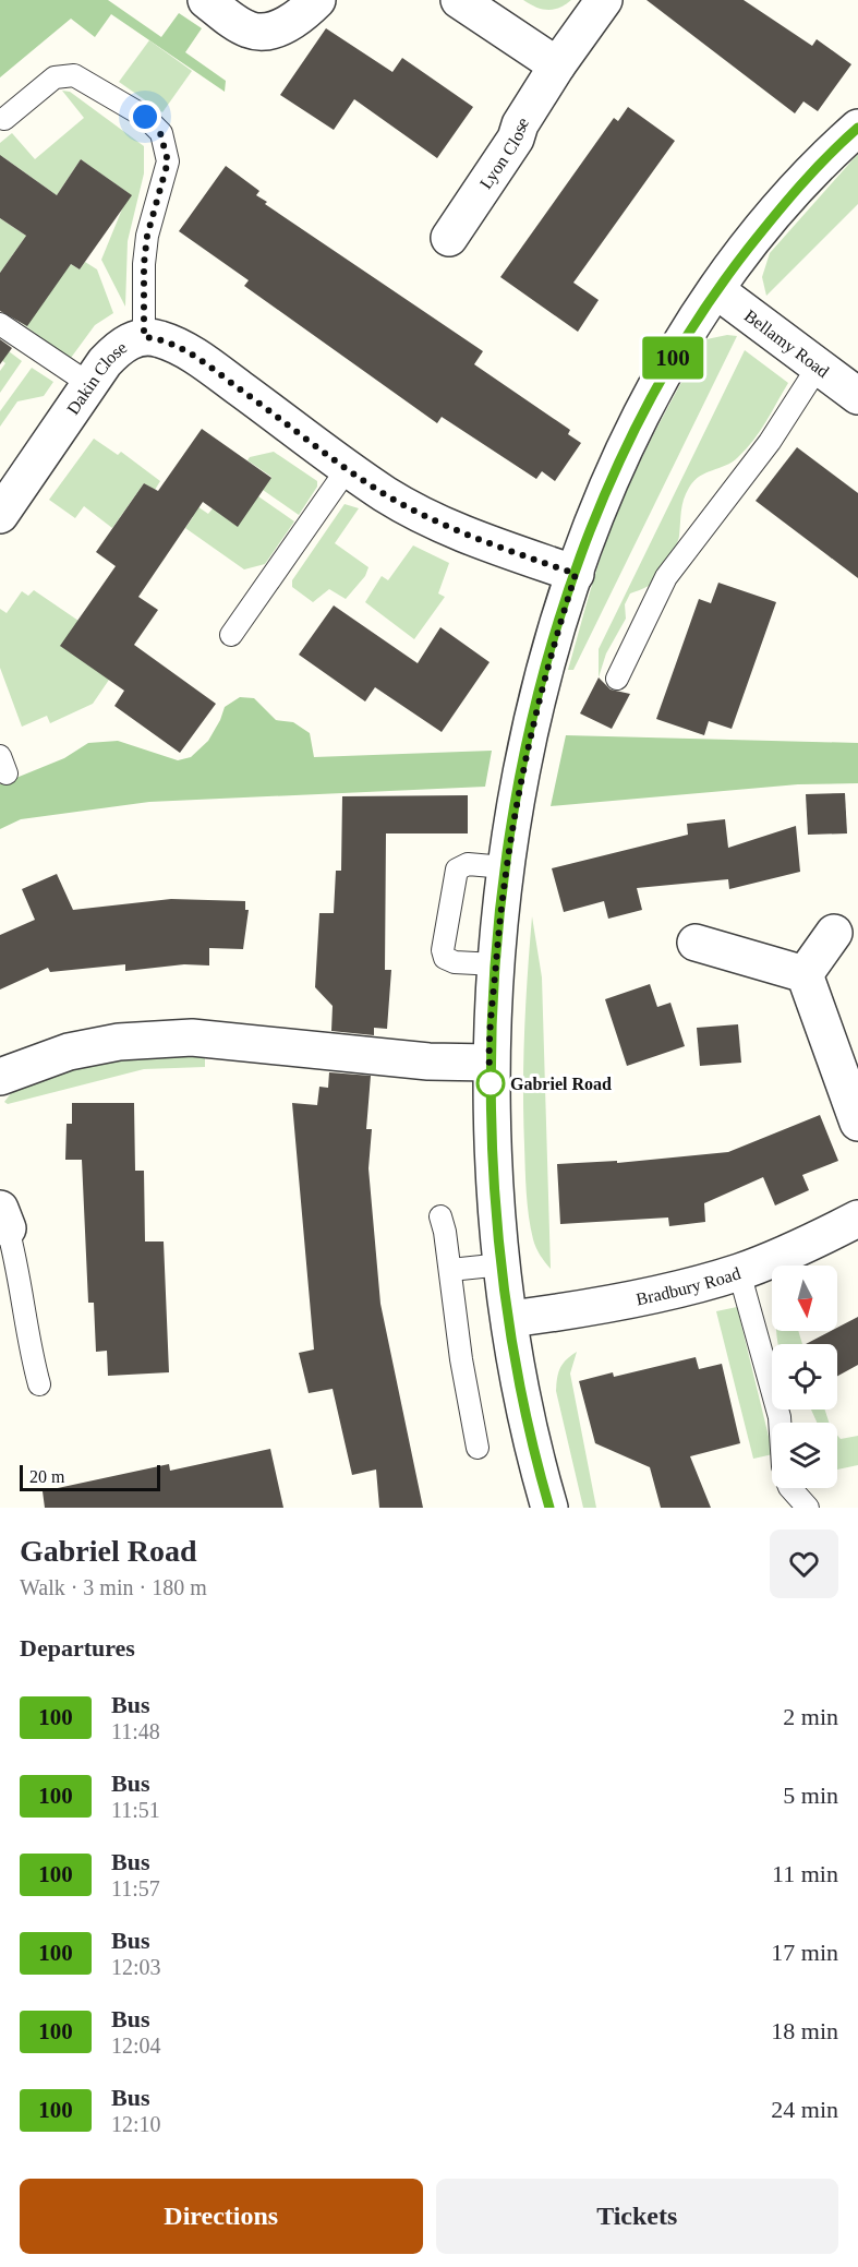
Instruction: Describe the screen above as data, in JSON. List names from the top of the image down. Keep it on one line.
{"streets":{"street":["Lyon Close","Bellamy Road","Dakin Close","Bradbury Road"]},"places":["Gabriel Road"],"lines":["bus line 100"],"scale_bar":"20 m","north":"bottom","page":{"on_map":"100","scale":"20 m","heading":[["Gabriel Road","Walk · 3 min · 180 m"],"Departures"],"list":[{"mark":"100","name":"Bus","note":"11:48","value":"2 min"},{"mark":"100","name":"Bus","note":"11:51","value":"5 min"},{"mark":"100","name":"Bus","note":"11:57","value":"11 min"},{"mark":"100","name":"Bus","note":"12:03","value":"17 min"},{"mark":"100","name":"Bus","note":"12:04","value":"18 min"},{"mark":"100","name":"Bus","note":"12:10","value":"24 min"}],"buttons":["Directions","Tickets"]}}
